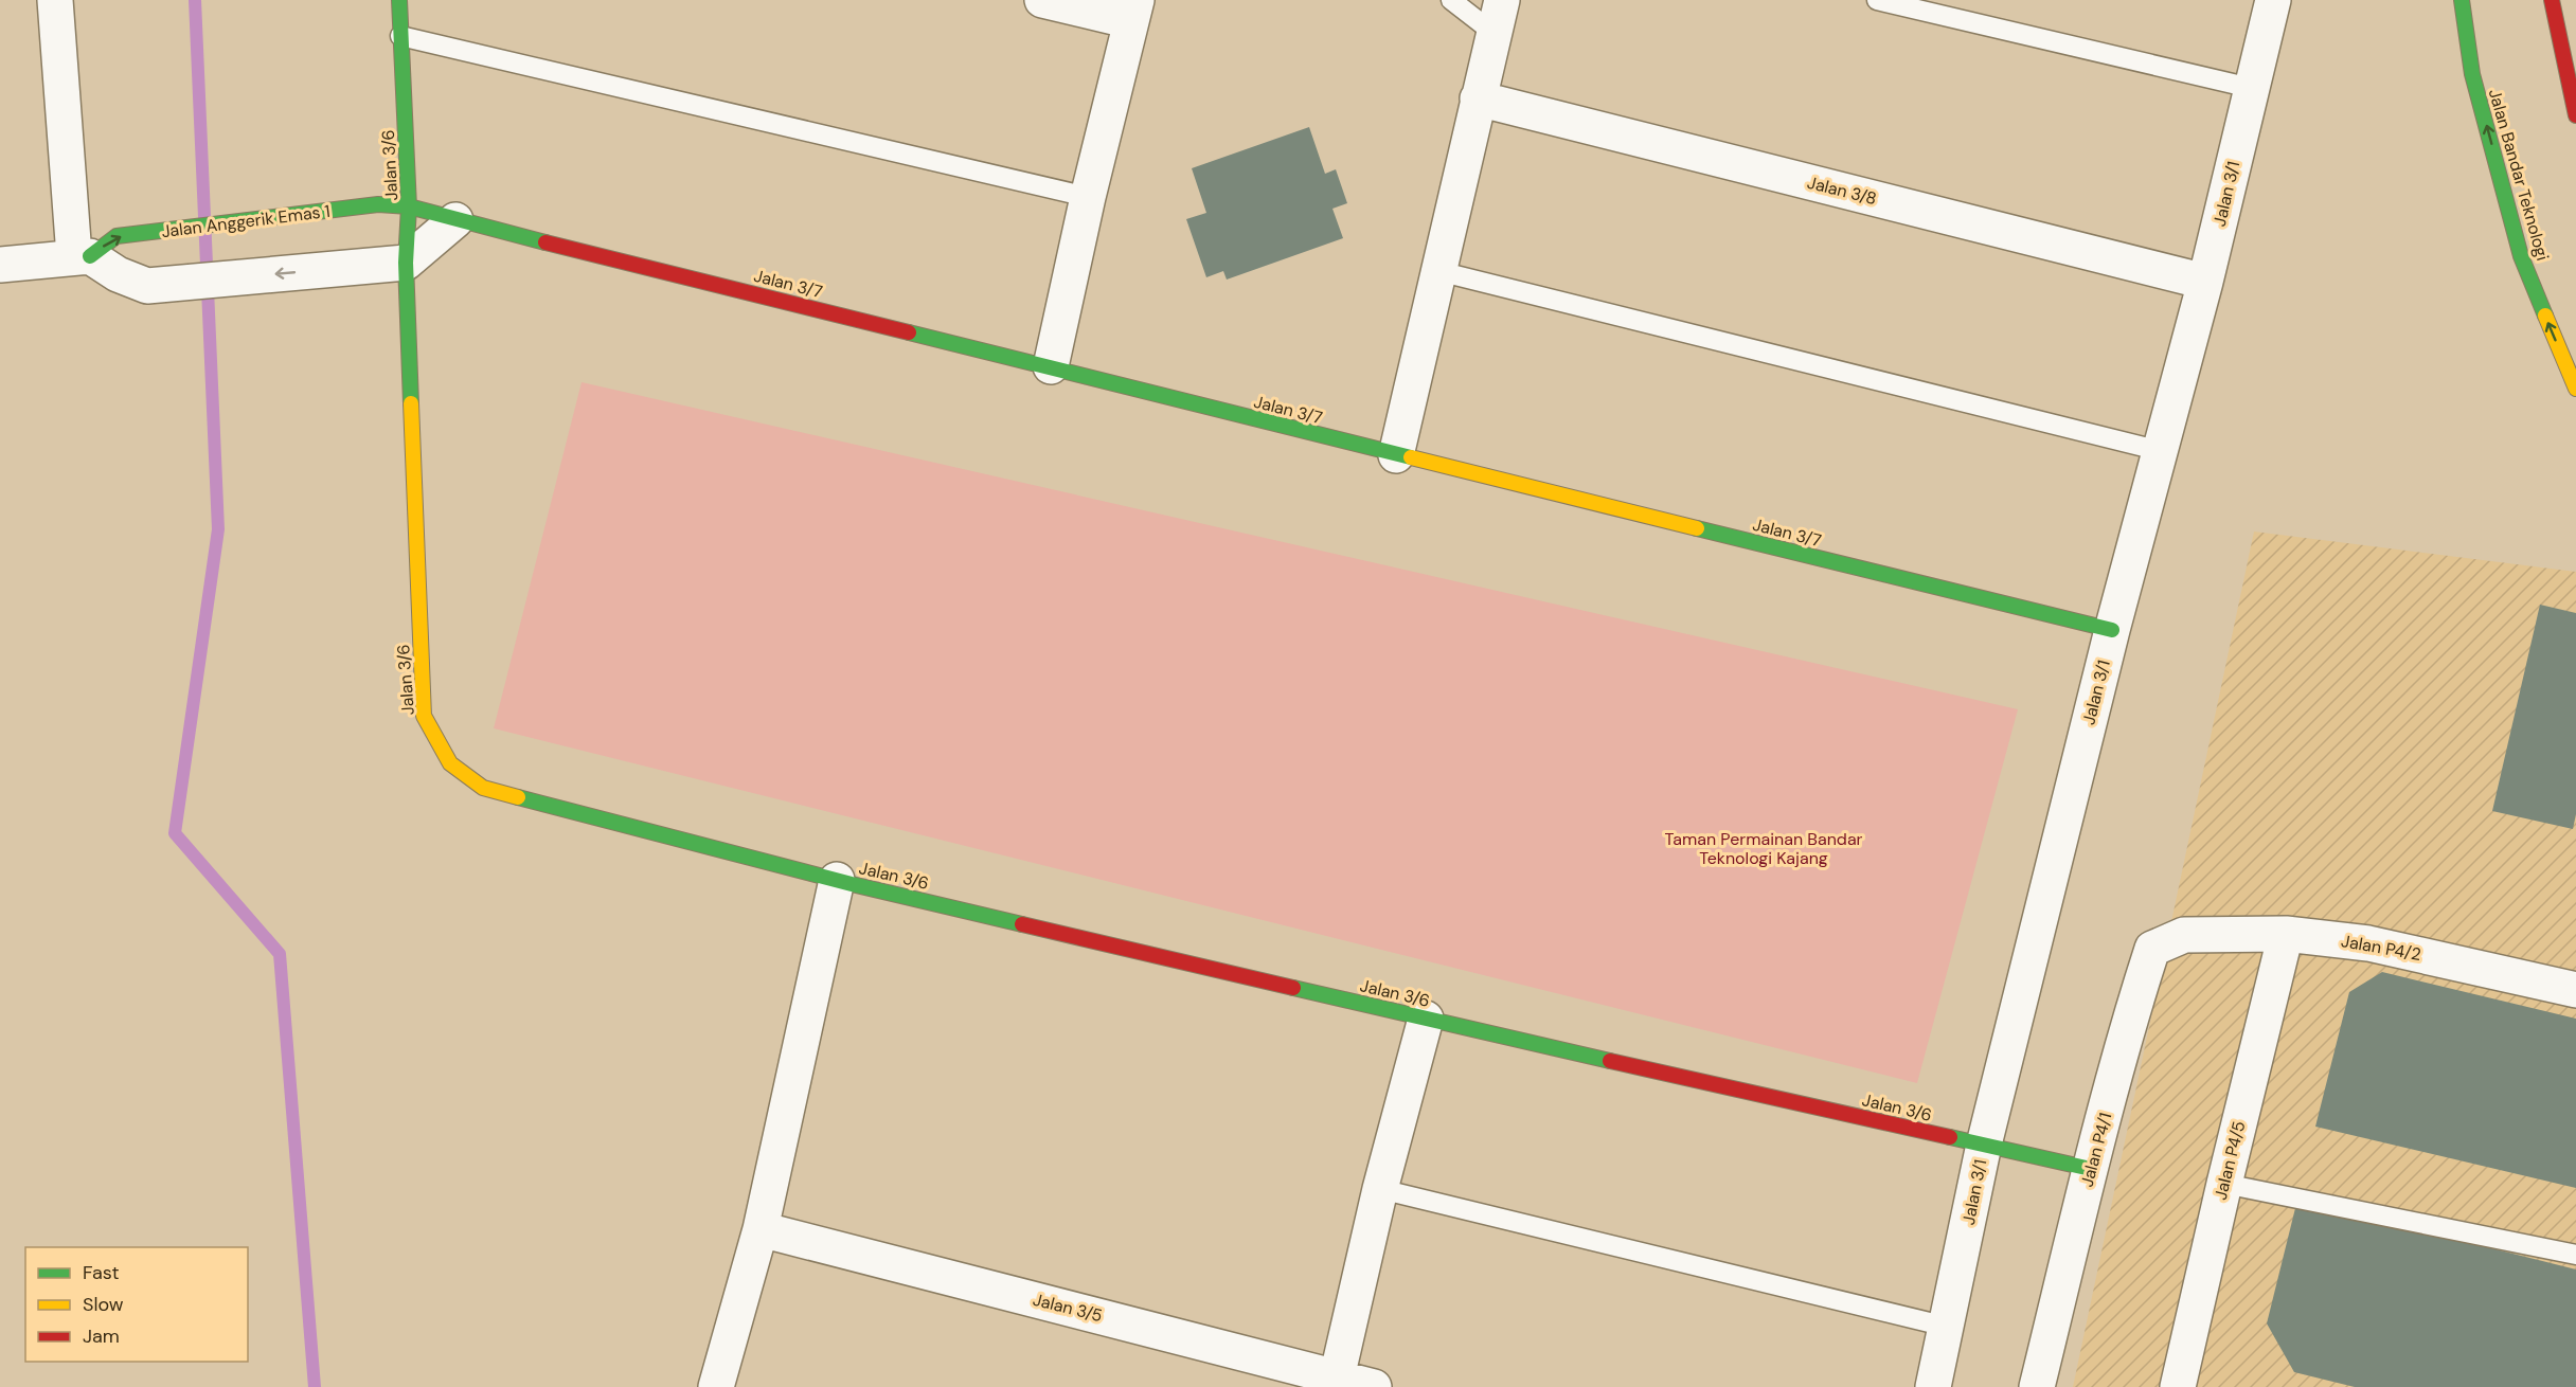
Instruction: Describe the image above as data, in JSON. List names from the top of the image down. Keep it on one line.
{"streets":{"street":["Jalan 3/6","Jalan Bandar Teknologi","Jalan 3/8","Jalan 3/1","Jalan Anggerik Emas 1","Jalan 3/7","Jalan P4/2","Jalan P4/1","Jalan P4/5","Jalan 3/5"]},"crossings":[["Jalan 3/6","Jalan 3/1"],["Jalan 3/6","Jalan Anggerik Emas 1"],["Jalan 3/6","Jalan 3/7"],["Jalan 3/6","Jalan P4/1"],["Jalan 3/8","Jalan 3/1"],["Jalan 3/1","Jalan 3/7"],["Jalan Anggerik Emas 1","Jalan 3/7"],["Jalan P4/2","Jalan P4/1"],["Jalan P4/2","Jalan P4/5"]],"one_way":["Jalan Bandar Teknologi"],"parks":["Taman Permainan Bandar Teknologi Kajang"],"legend":["Fast","Slow","Jam"]}
